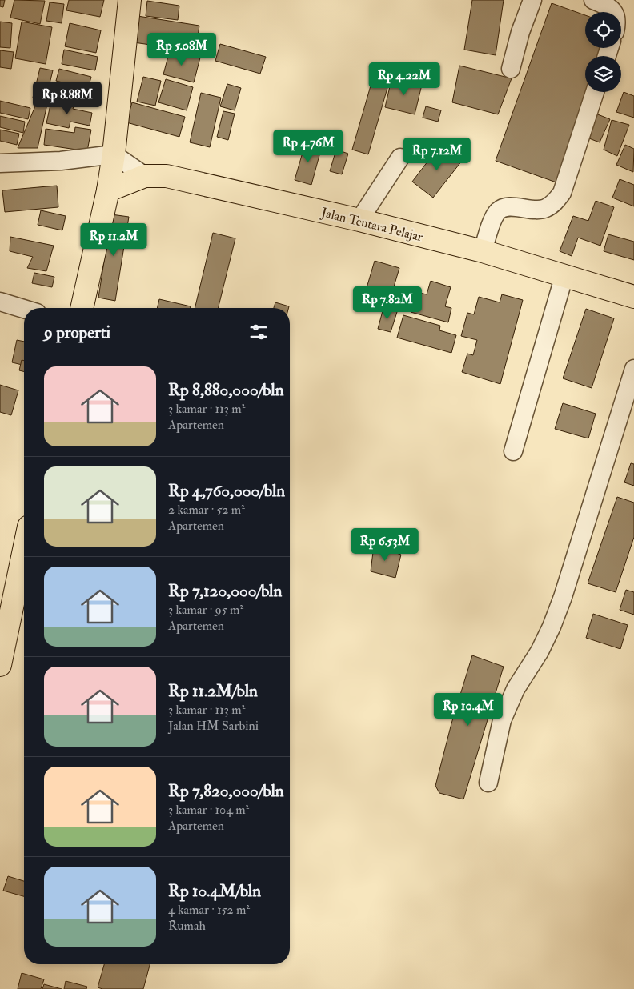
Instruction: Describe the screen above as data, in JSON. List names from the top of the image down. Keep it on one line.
{"streets":{"main road":["Jalan Tentara Pelajar"]},"page":{"price":["Rp 5.08M","Rp 4.22M","Rp 8.88M","Rp 4.76M","Rp 7.12M","Rp 11.2M","Rp 7.82M","Rp 6.53M","Rp 10.4M"],"heading":"9 properti","list":[{"name":"Rp 8,880,000/bln","note":"3 kamar · 113 m² · Apartemen"},{"name":"Rp 4,760,000/bln","note":"2 kamar · 52 m² · Apartemen"},{"name":"Rp 7,120,000/bln","note":"3 kamar · 95 m² · Apartemen"},{"name":"Rp 11.2M/bln","note":"3 kamar · 113 m² · Jalan HM Sarbini"},{"name":"Rp 7,820,000/bln","note":"3 kamar · 104 m² · Apartemen"},{"name":"Rp 10.4M/bln","note":"4 kamar · 152 m² · Rumah"}]}}
